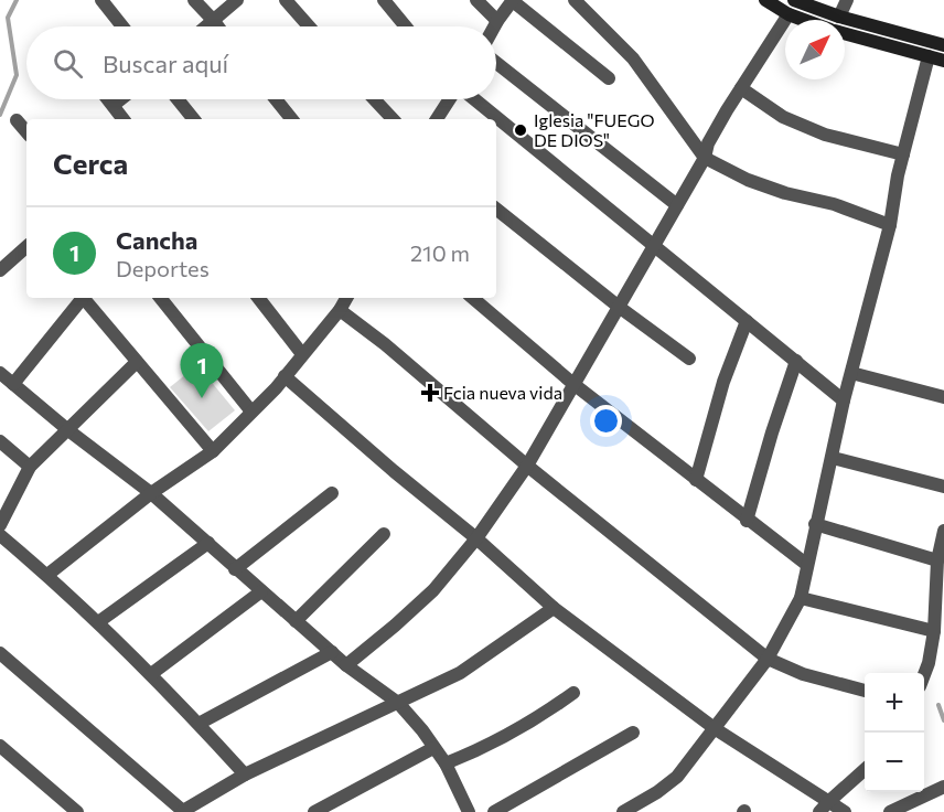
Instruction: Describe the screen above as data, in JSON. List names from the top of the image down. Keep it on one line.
{"places":{"other":["Iglesia \"FUEGO DE DIOS\""],"health":["Fcia nueva vida"]},"north":"top right","page":{"search":"Buscar aquí","heading":"Cerca","list":[{"mark":"1","name":"Cancha","note":"Deportes","value":"210 m"}],"pins":"1","map_buttons":["+","−"]}}
